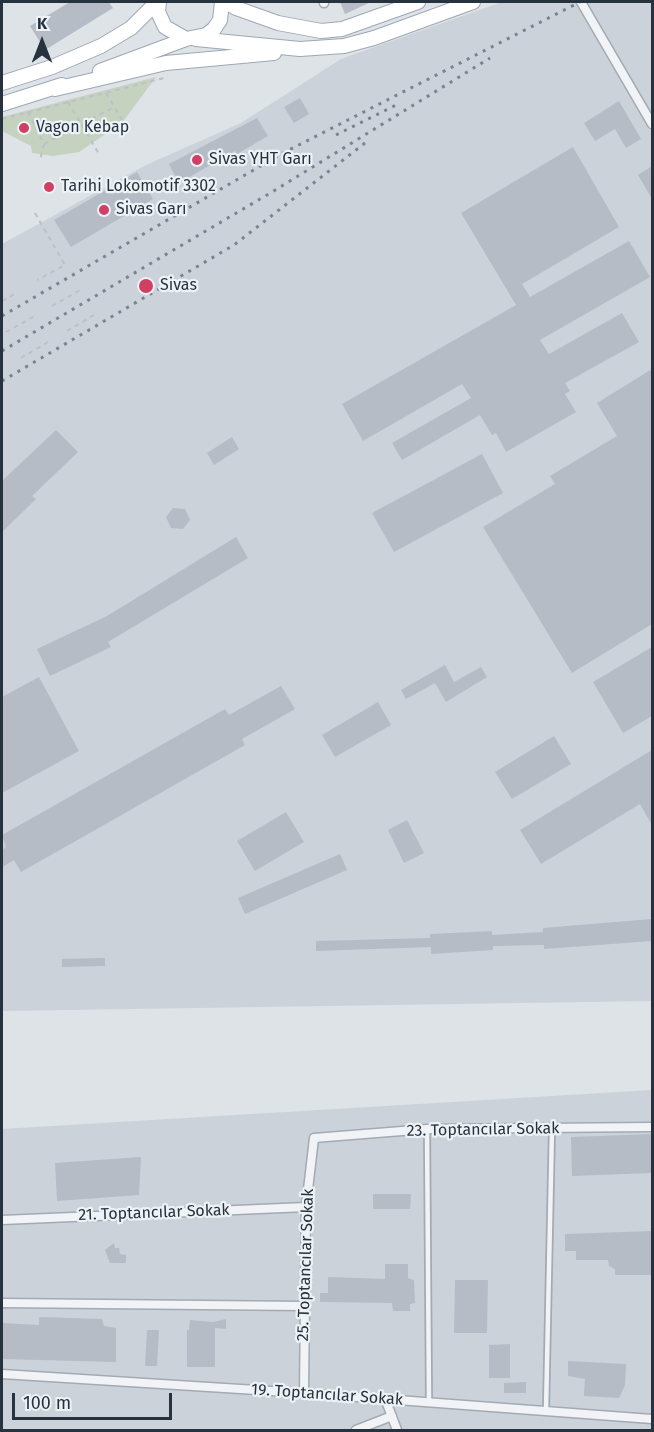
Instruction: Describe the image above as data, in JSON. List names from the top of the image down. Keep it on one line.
{"streets":{"street":["23. Toptancılar Sokak","21. Toptancılar Sokak","25. Toptancılar Sokak","19. Toptancılar Sokak"]},"crossings":[["23. Toptancılar Sokak","25. Toptancılar Sokak"],["21. Toptancılar Sokak","25. Toptancılar Sokak"],["25. Toptancılar Sokak","19. Toptancılar Sokak"]],"places":["Vagon Kebap","Sivas YHT Garı","Tarihi Lokomotif 3302","Sivas Garı","Sivas"],"scale_bar":"100 m","north":"top"}
